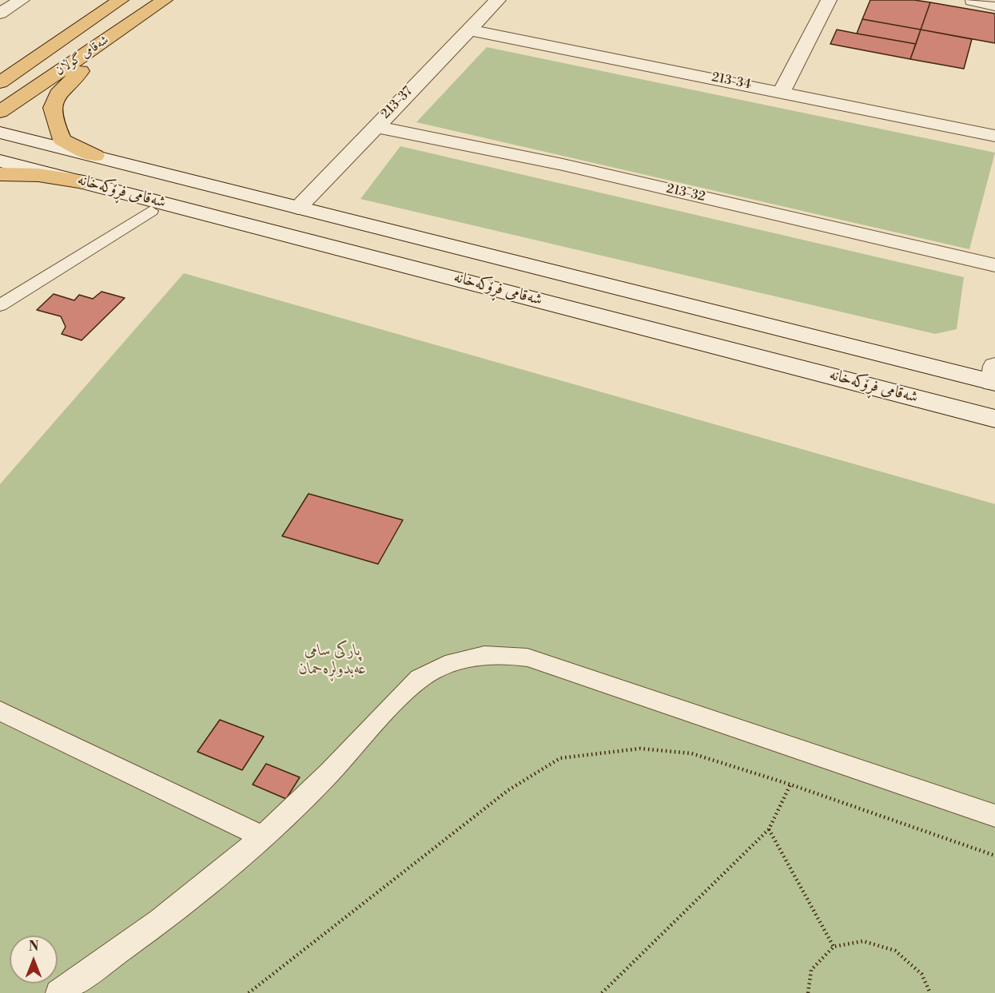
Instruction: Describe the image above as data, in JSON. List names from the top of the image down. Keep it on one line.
{"streets":{"main road":["شەقامی گوڵان","213-34","213-37","شەقامی فڕۆکەخانە","213-32"]},"crossings":[["213-34","213-37"],["213-37","شەقامی فڕۆکەخانە"],["213-37","213-32"]],"parks":["پارکی سامی عەبدولڕەحمان"],"north":"top"}
